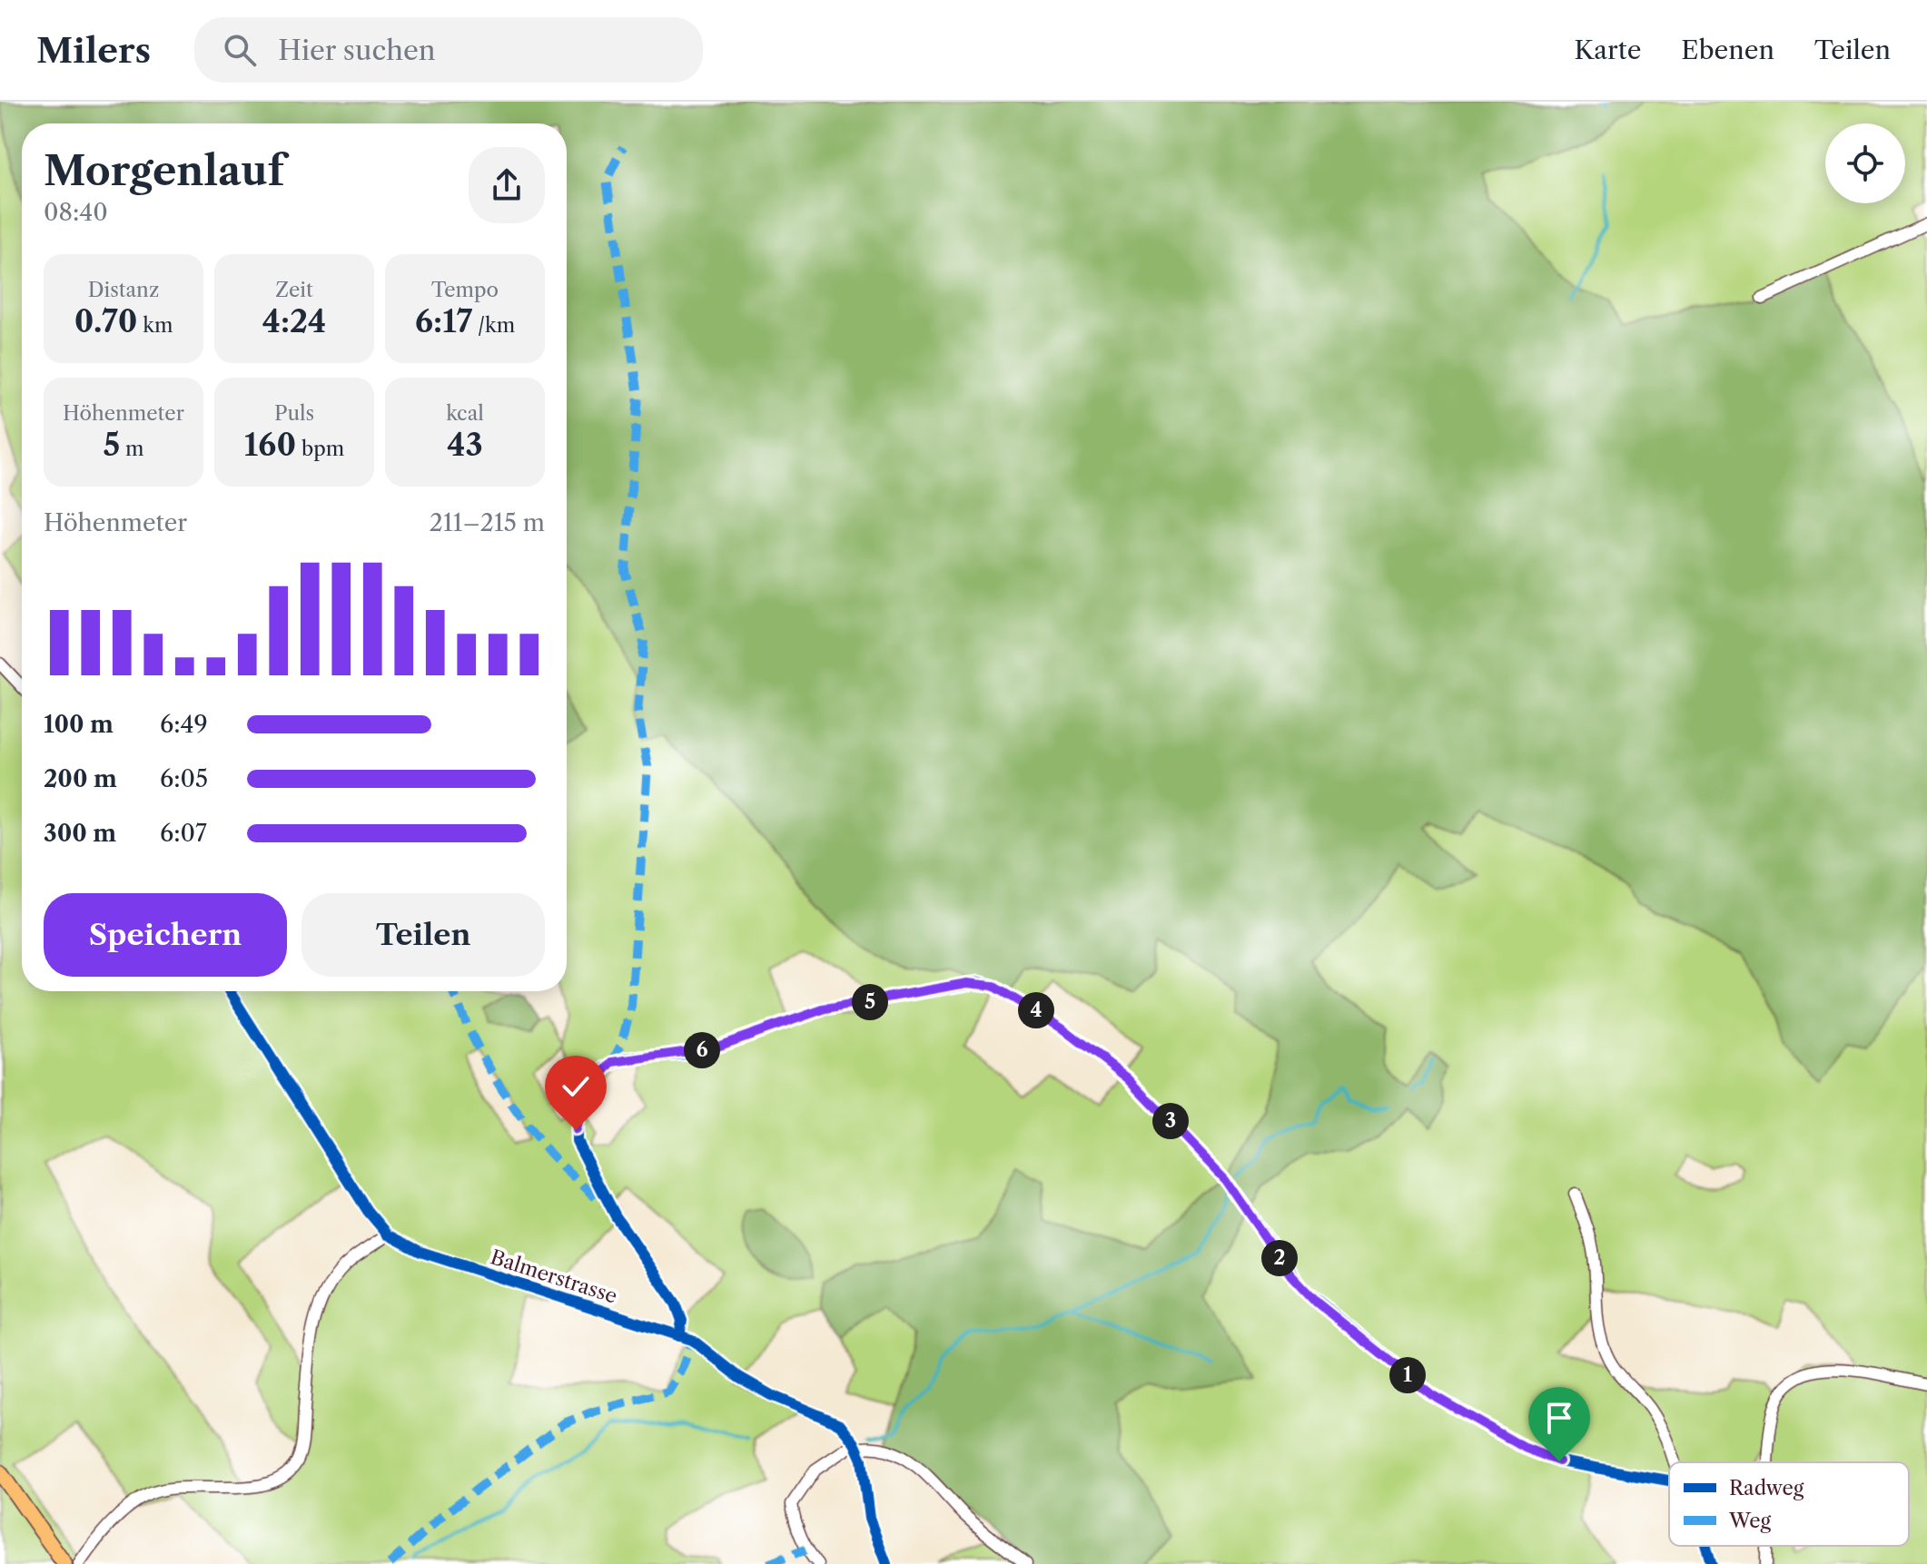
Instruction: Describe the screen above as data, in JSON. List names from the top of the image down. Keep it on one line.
{"streets":{"street":["Balmerstrasse"]},"legend":["Radweg","Weg"],"page":{"header":"Milers","search":"Hier suchen","nav":["Karte","Ebenen","Teilen"],"heading":["Morgenlauf","08:40"],"stats":[["Distanz","0.70 km"],["Zeit","4:24"],["Tempo","6:17 /km"],["Höhenmeter","5 m"],["Puls","160 bpm"],["kcal","43"]],"chart":["Höhenmeter","211–215 m"],"list":[{"name":"100 m","note":"6:49"},{"name":"200 m","note":"6:05"},{"name":"300 m","note":"6:07"}],"buttons":["Speichern","Teilen"],"pins":["5","4","6","3","2","1"]}}
